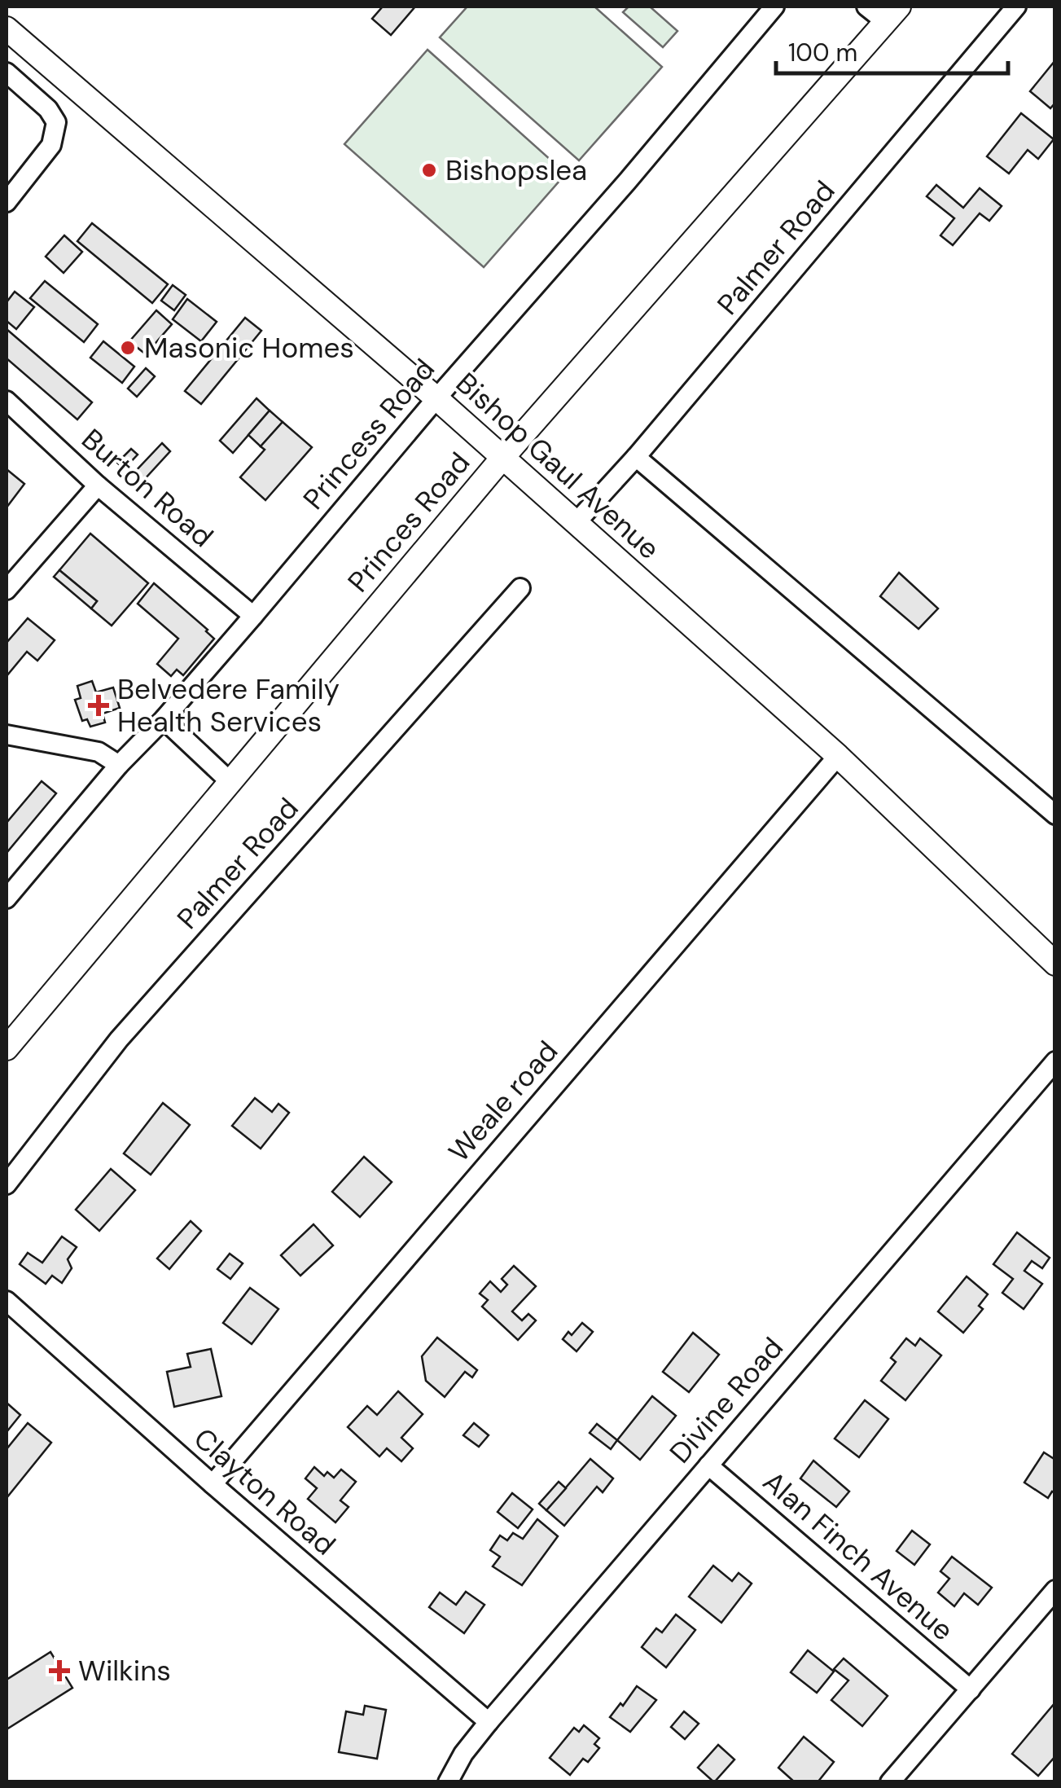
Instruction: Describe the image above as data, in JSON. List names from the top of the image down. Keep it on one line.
{"streets":{"main road":["Bishop Gaul Avenue","Princes Road"],"street":["Palmer Road","Princess Road","Burton Road","Weale road","Divine Road","Clayton Road","Alan Finch Avenue"]},"crossings":[["Palmer Road","Bishop Gaul Avenue"],["Princess Road","Bishop Gaul Avenue"],["Princess Road","Burton Road"],["Bishop Gaul Avenue","Princes Road"],["Bishop Gaul Avenue","Weale road"],["Weale road","Clayton Road"],["Divine Road","Clayton Road"],["Divine Road","Alan Finch Avenue"]],"places":{"other":["Bishopslea","Masonic Homes"],"health":["Belvedere Family Health Services","Wilkins"]},"scale_bar":"100 m"}
